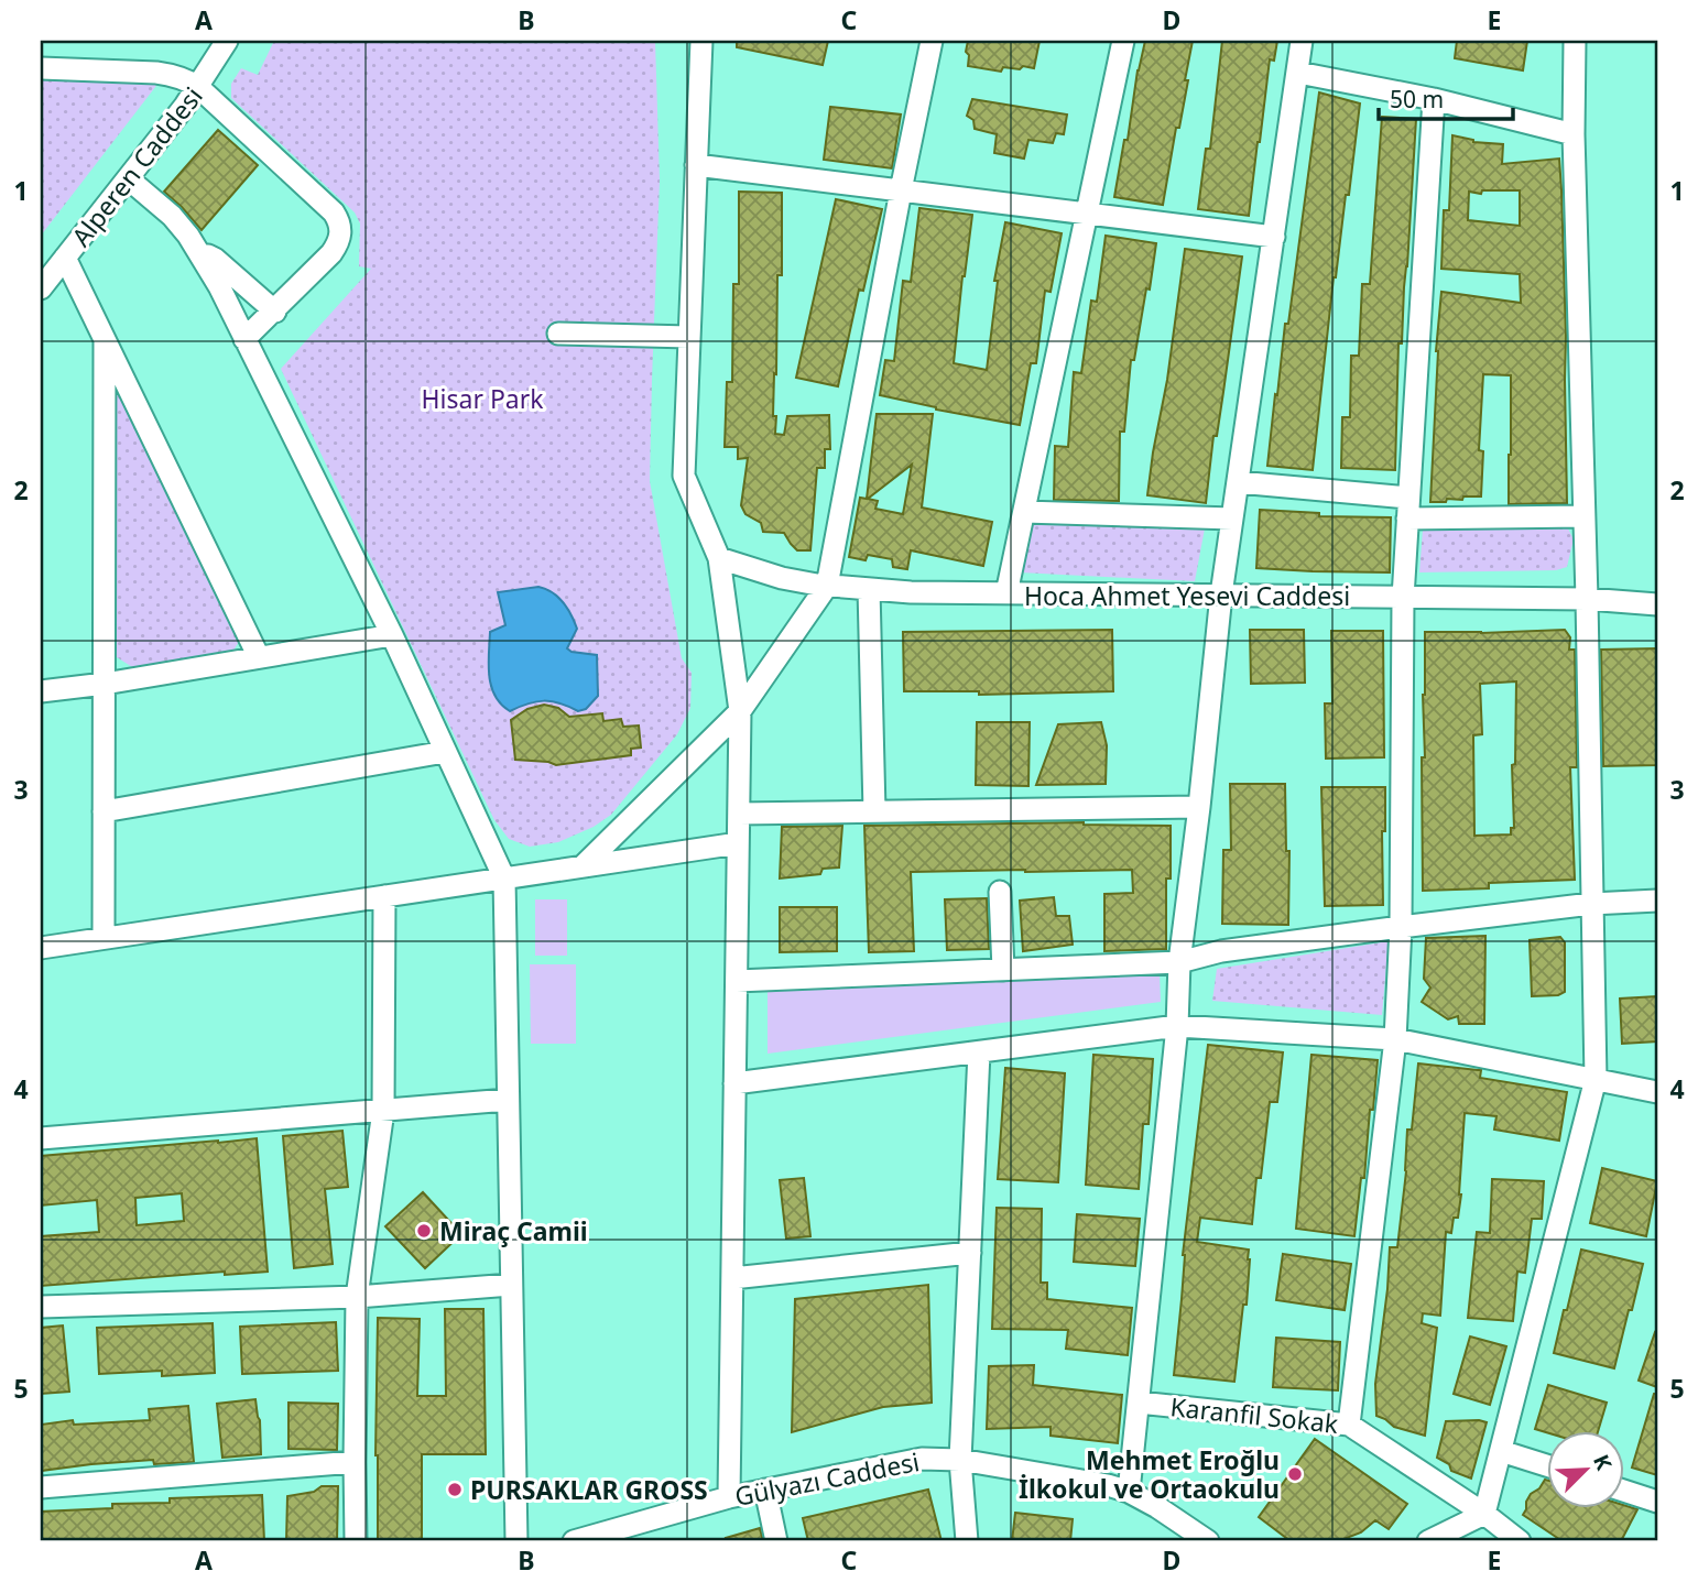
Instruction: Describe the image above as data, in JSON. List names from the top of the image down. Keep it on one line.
{"streets":{"street":["Alperen Caddesi","Hoca Ahmet Yesevi Caddesi","Karanfil Sokak","Gülyazı Caddesi"]},"parks":["Hisar Park"],"places":["Miraç Camii","Mehmet Eroğlu İlkokul ve Ortaokulu","PURSAKLAR GROSS"],"scale_bar":"50 m","north":"top right","grid":{"columns":["A","B","C","D","E"],"rows":["1","2","3","4","5"]}}
